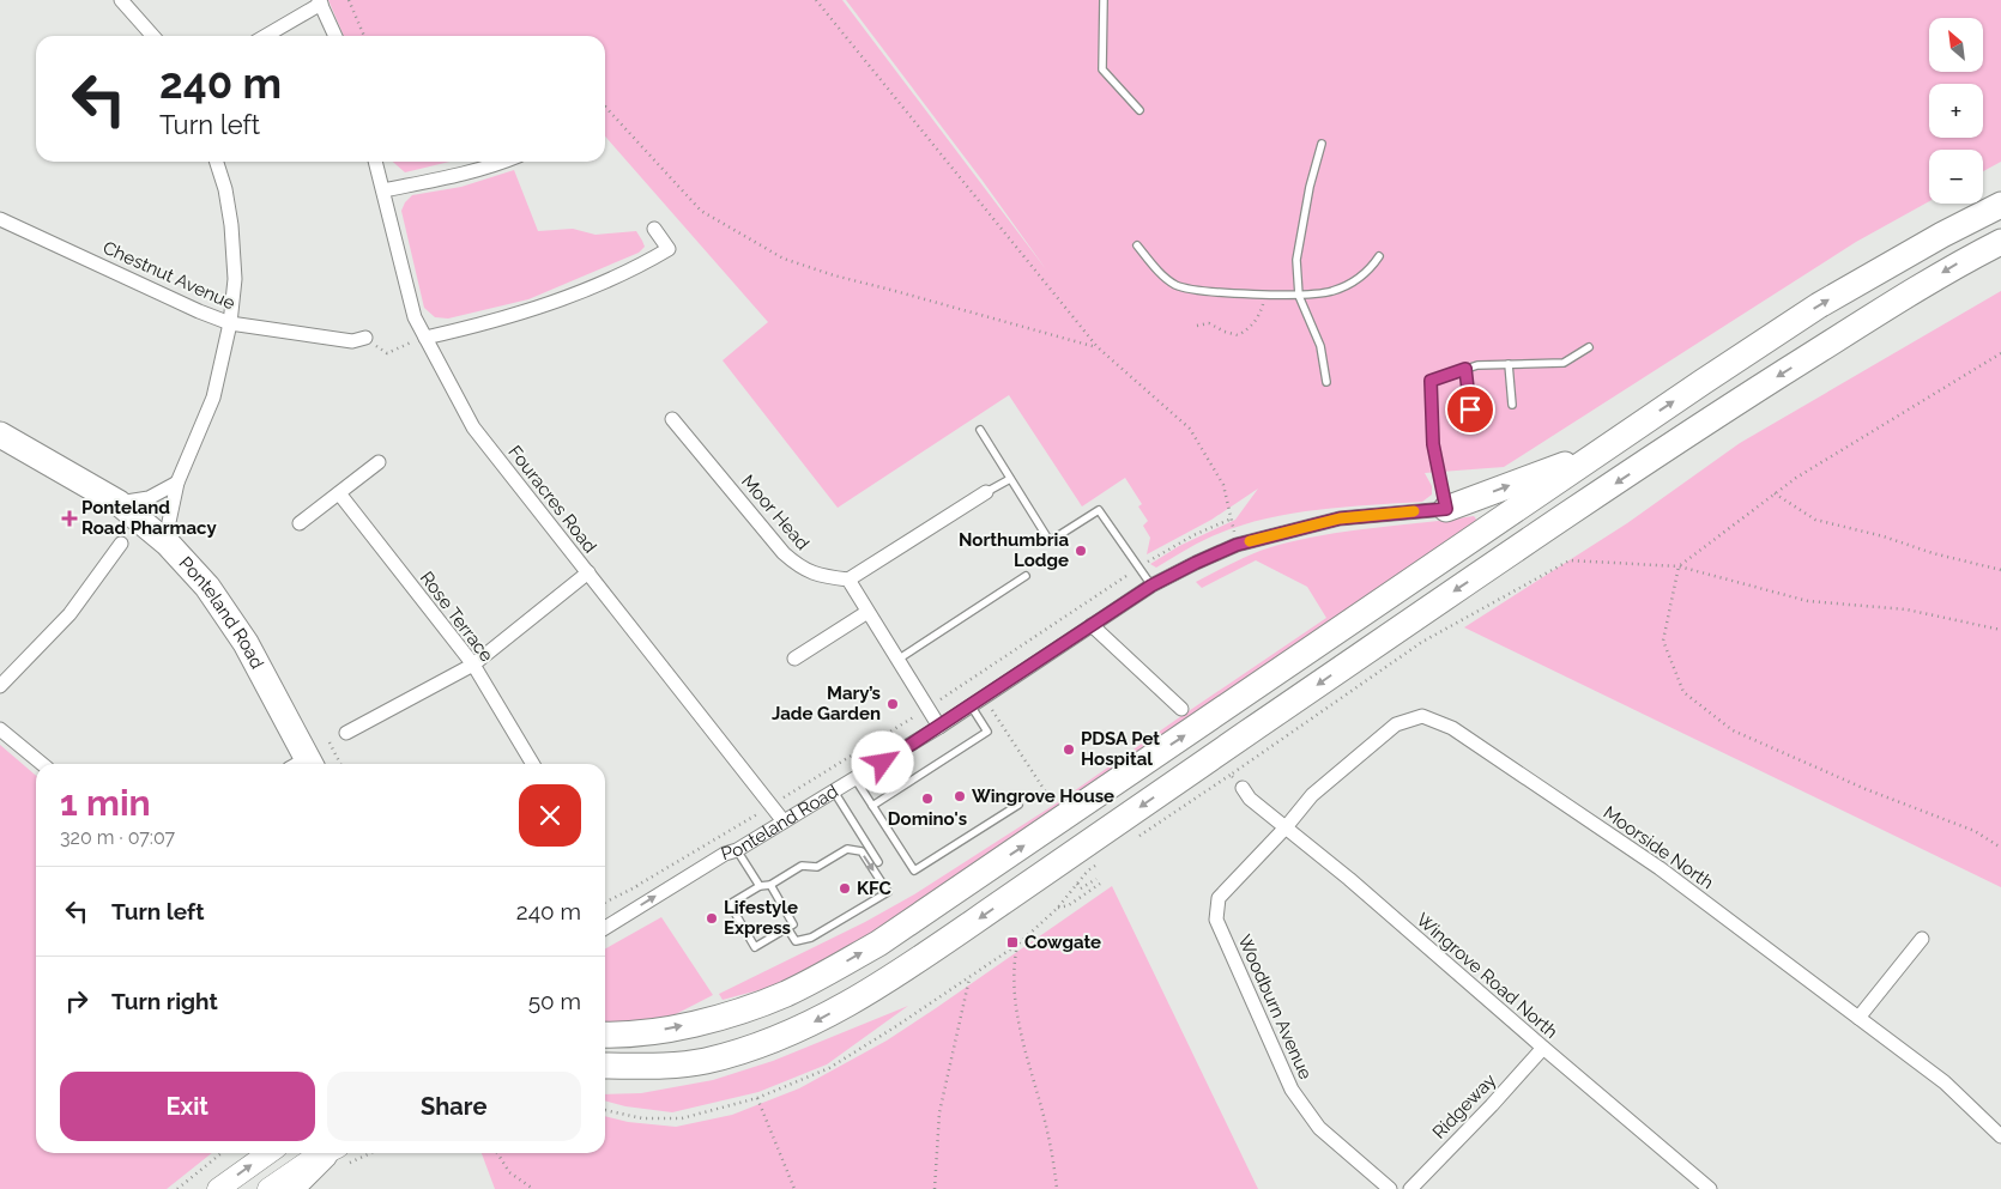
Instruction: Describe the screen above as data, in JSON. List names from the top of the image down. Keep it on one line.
{"streets":{"highway":["Ponteland Road"],"street":["Chestnut Avenue","Fouracres Road","Moor Head","Rose Terrace","Moorside North","Wingrove Road North","Woodburn Avenue","Ridgeway"]},"crossings":[["Fouracres Road","Ponteland Road"],["Moorside North","Wingrove Road North"],["Moorside North","Woodburn Avenue"],["Wingrove Road North","Woodburn Avenue"],["Wingrove Road North","Ridgeway"]],"places":{"health":["Ponteland Road Pharmacy"],"other":["Northumbria Lodge","Mary’s Jade Garden","PDSA Pet Hospital","Wingrove House","Domino's","KFC","Lifestyle Express"],"transit":["Cowgate"]},"north":"top left","page":{"map_buttons":["+","−"],"turn":["240 m","Turn left"],"heading":["1 min","320 m · 07:07"],"list":[{"name":"Turn left","value":"240 m"},{"name":"Turn right","value":"50 m"}],"buttons":["Exit","Share"]}}
